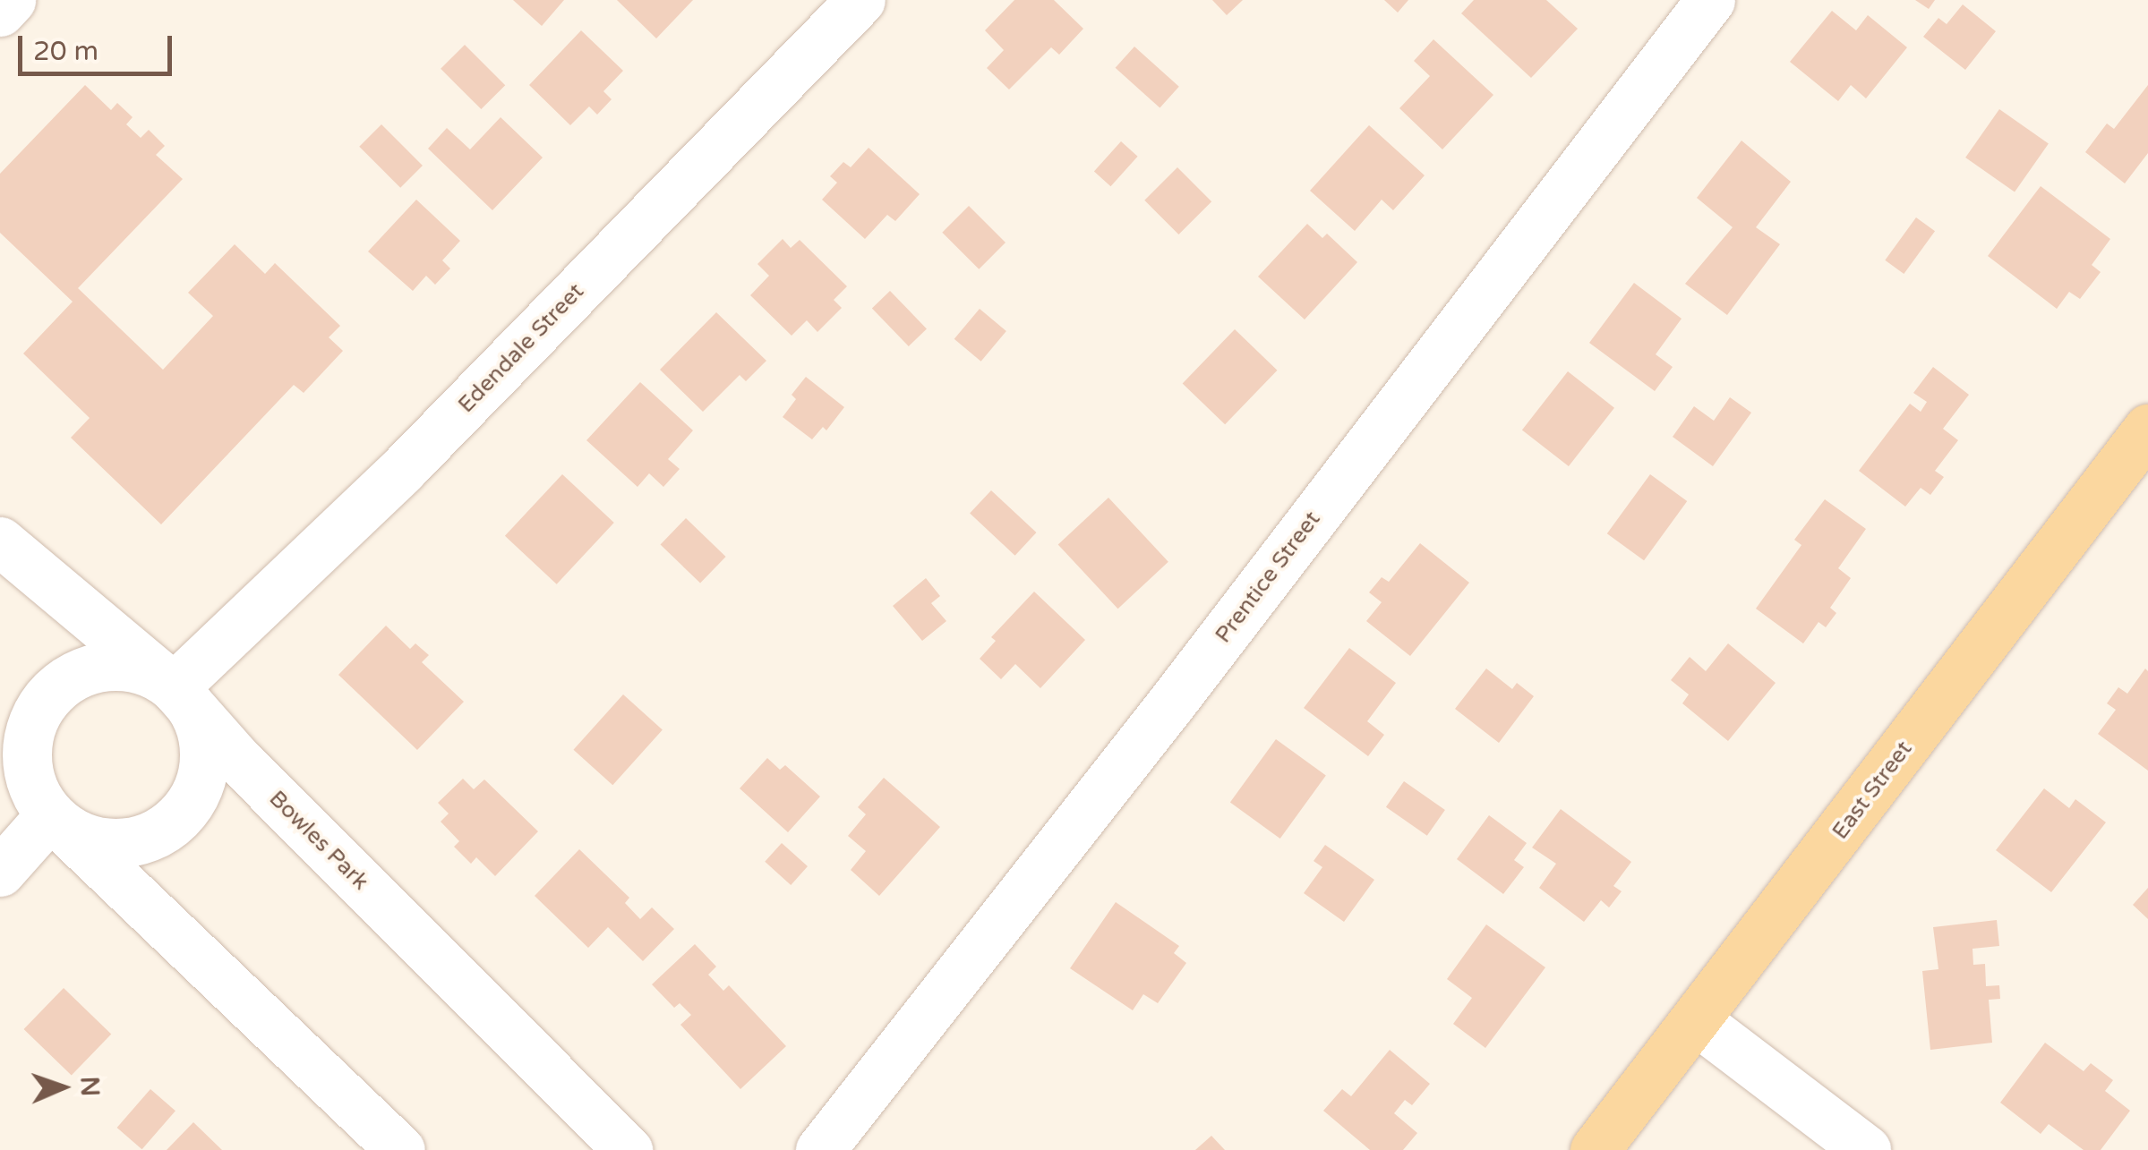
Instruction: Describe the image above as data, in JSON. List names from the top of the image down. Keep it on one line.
{"streets":{"main road":["East Street"],"street":["Edendale Street","Prentice Street","Bowles Park"]},"crossings":[["Edendale Street","Bowles Park"]],"scale_bar":"20 m","north":"right"}
